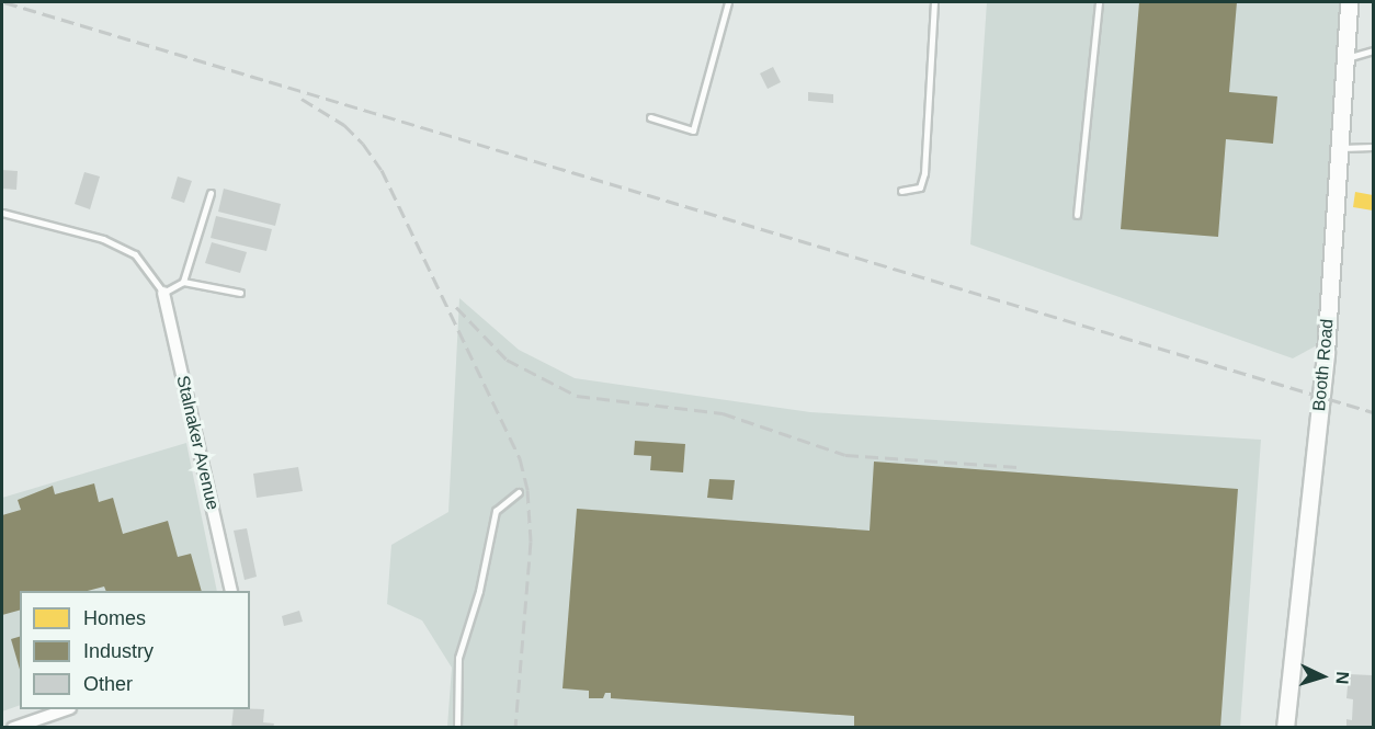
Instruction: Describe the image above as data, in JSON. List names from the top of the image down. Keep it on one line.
{"streets":{"street":["Booth Road","Stalnaker Avenue"]},"legend":["Homes","Industry","Other"],"north":"right"}
